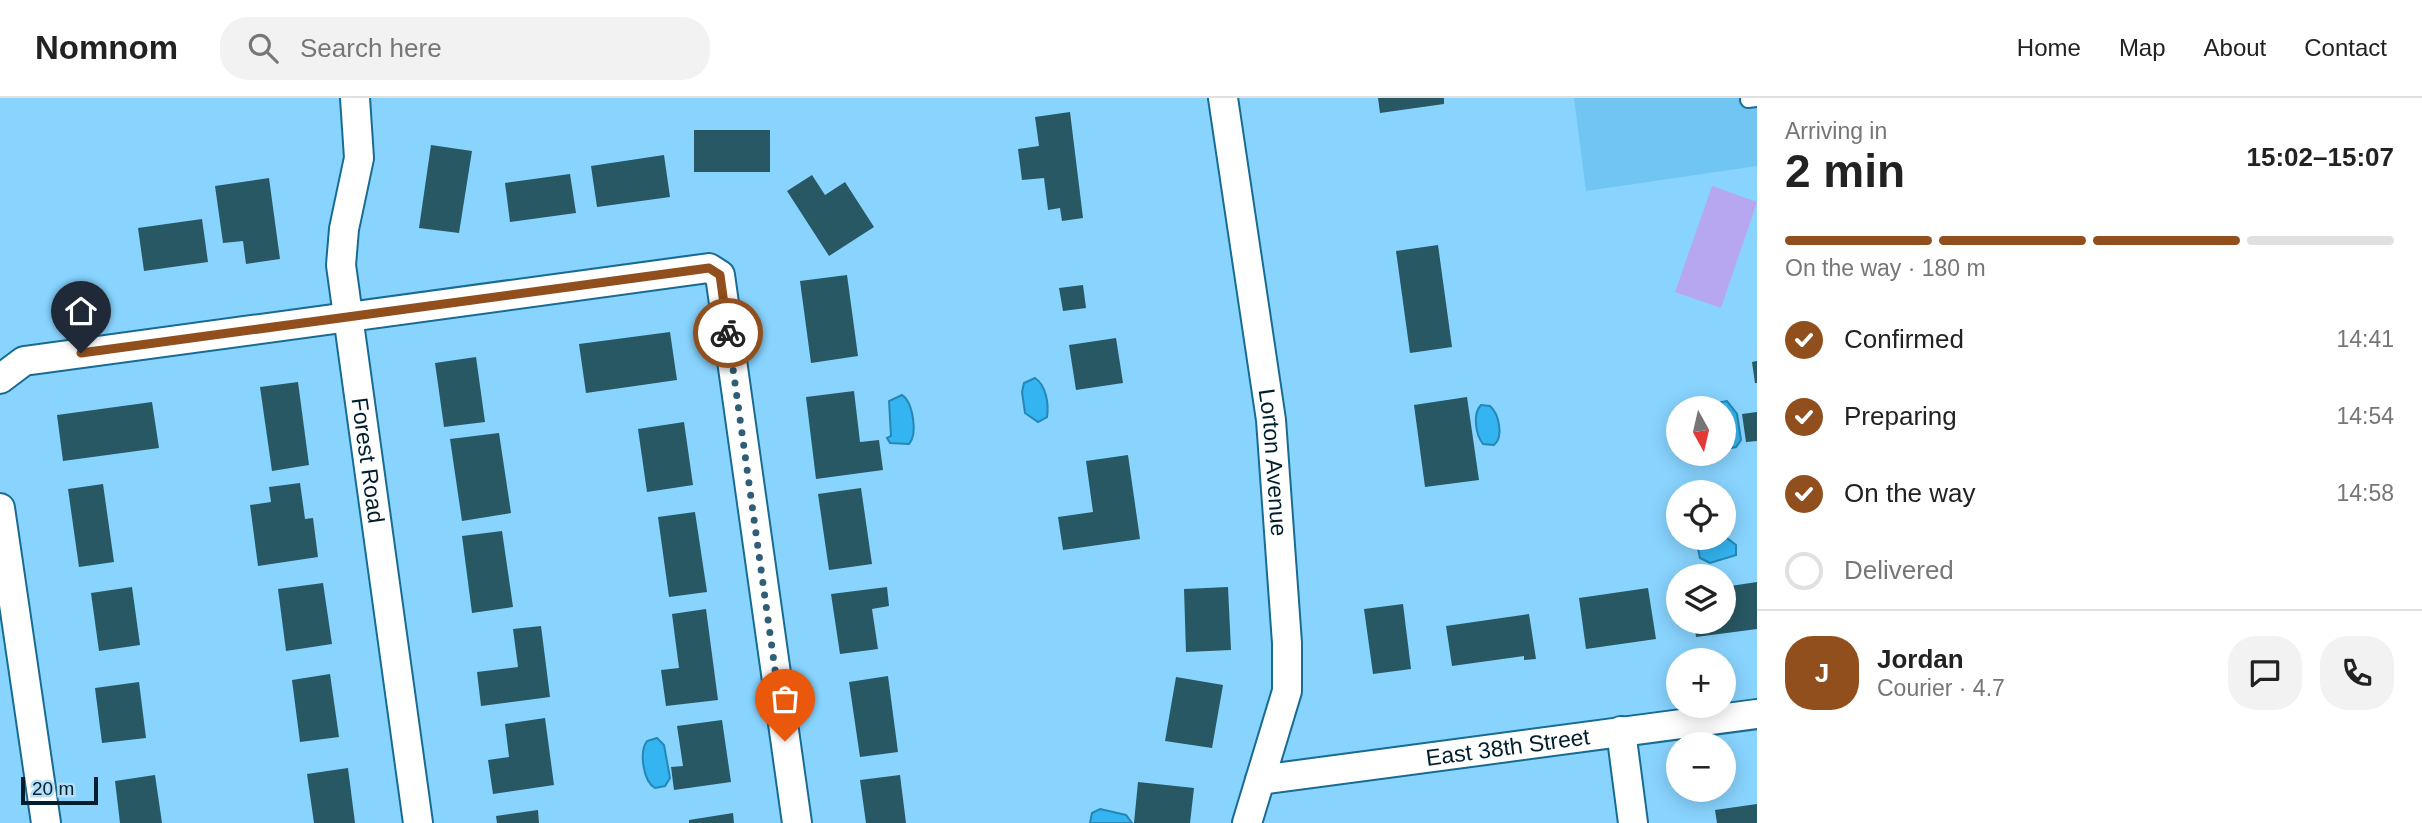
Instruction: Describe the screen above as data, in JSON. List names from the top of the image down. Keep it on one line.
{"streets":{"street":["Forest Road","Lorton Avenue","East 38th Street"]},"crossings":[["Lorton Avenue","East 38th Street"]],"scale_bar":"20 m","north":"bottom","page":{"header":"Nomnom","search":"Search here","nav":["Home","Map","About","Contact"],"heading":["2 min","Arriving in","15:02–15:07"],"panel":["Jordan","Courier · 4.7"],"bar":"On the way · 180 m","list":[["Confirmed","14:41"],["Preparing","14:54"],["On the way","14:58"],"Delivered"],"map_buttons":["+","−"],"round":"J","scale":"20 m"}}
